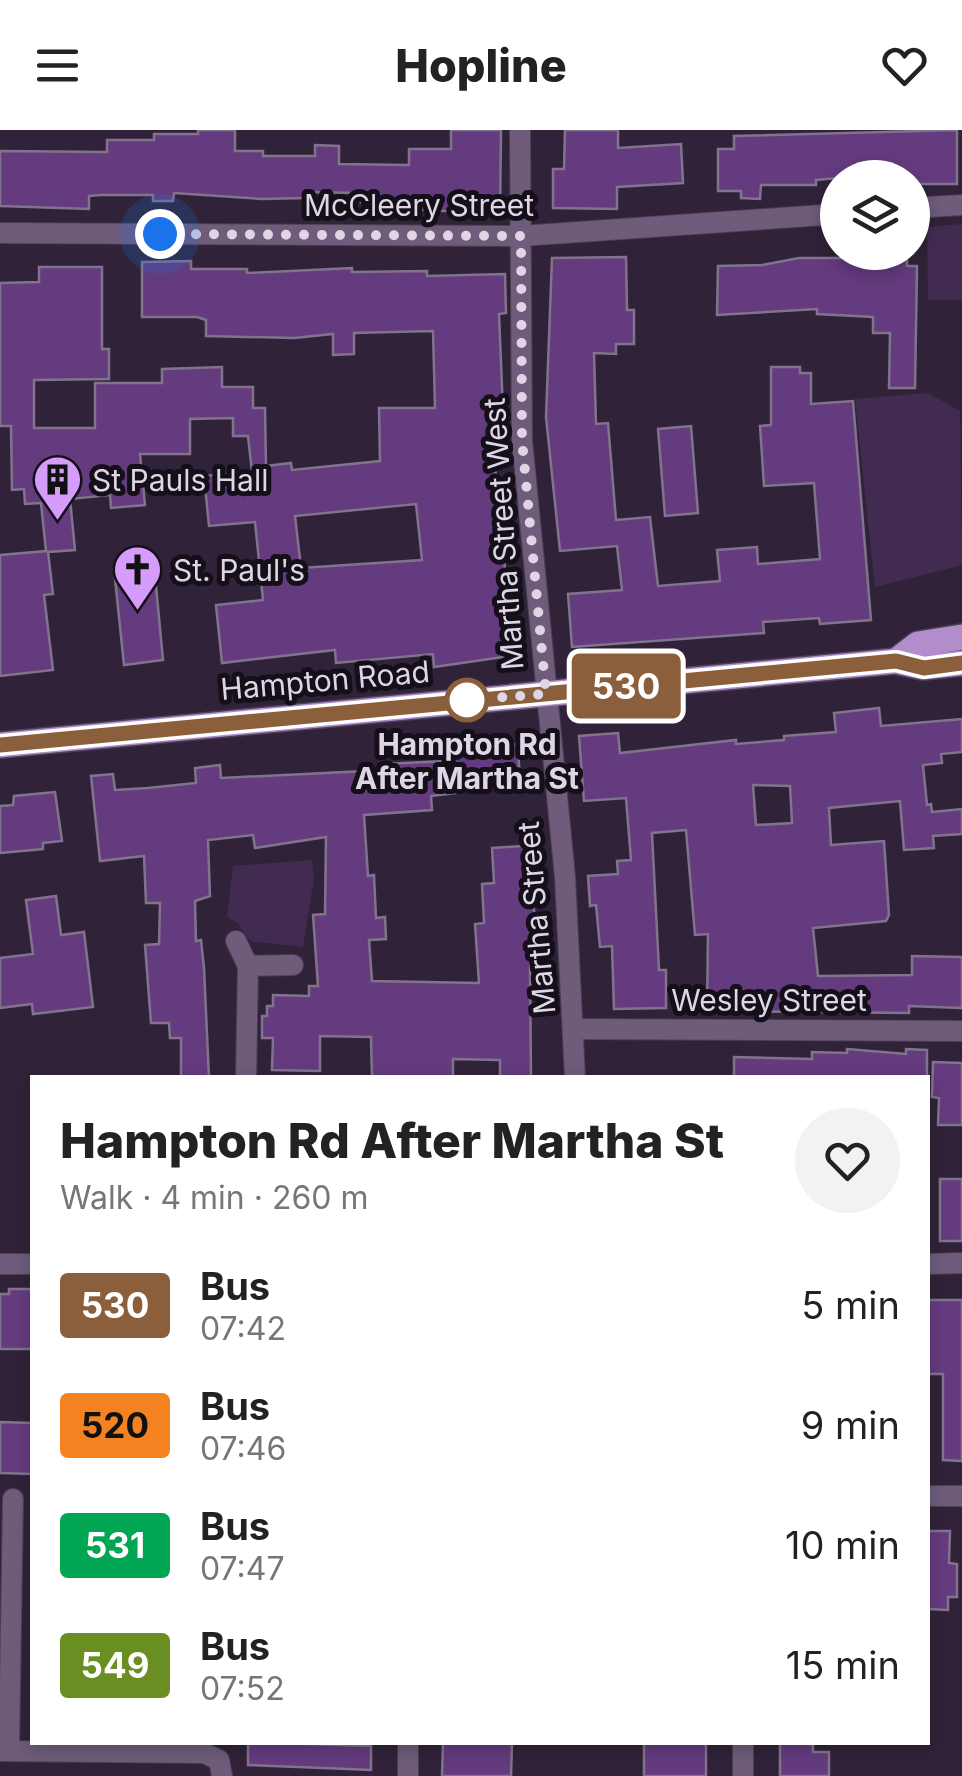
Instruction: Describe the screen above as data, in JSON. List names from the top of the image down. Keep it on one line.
{"streets":{"main road":["Hampton Road"],"street":["McCleery Street","Martha Street West","Martha Street","Wesley Street"]},"crossings":[["McCleery Street","Martha Street West"],["Martha Street West","Hampton Road"],["Martha Street West","Martha Street"],["Hampton Road","Martha Street"],["Martha Street","Wesley Street"]],"places":{"building":["St Pauls Hall"],"church":["St. Paul's"],"other":["Hampton Rd After Martha St"]},"lines":["bus line 530"],"page":{"header":"Hopline","on_map":"530","heading":["Hampton Rd After Martha St","Walk · 4 min · 260 m"],"list":[{"mark":"530","name":"Bus","note":"07:42","value":"5 min"},{"mark":"520","name":"Bus","note":"07:46","value":"9 min"},{"mark":"531","name":"Bus","note":"07:47","value":"10 min"},{"mark":"549","name":"Bus","note":"07:52","value":"15 min"}]}}
